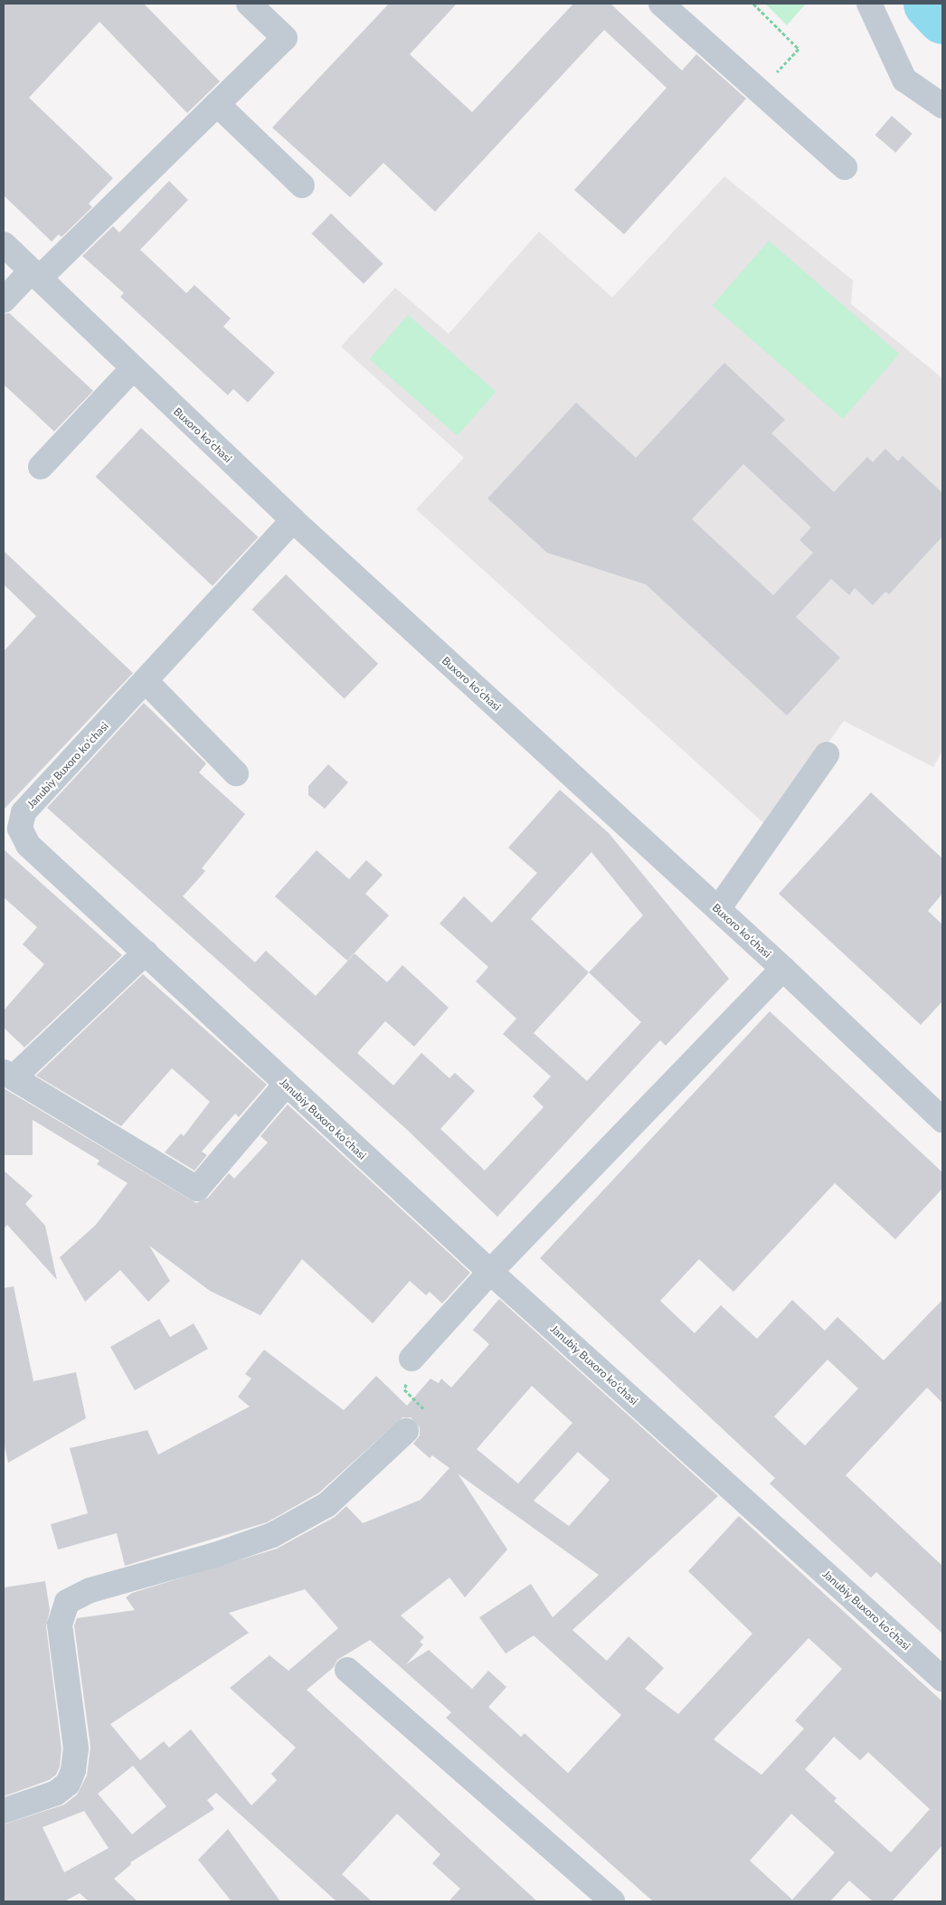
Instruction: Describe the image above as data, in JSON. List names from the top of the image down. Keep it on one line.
{"streets":{"street":["Buxoro koʻchasi","Janubiy Buxoro koʻchasi"]},"crossings":[["Buxoro koʻchasi","Janubiy Buxoro koʻchasi"]]}
